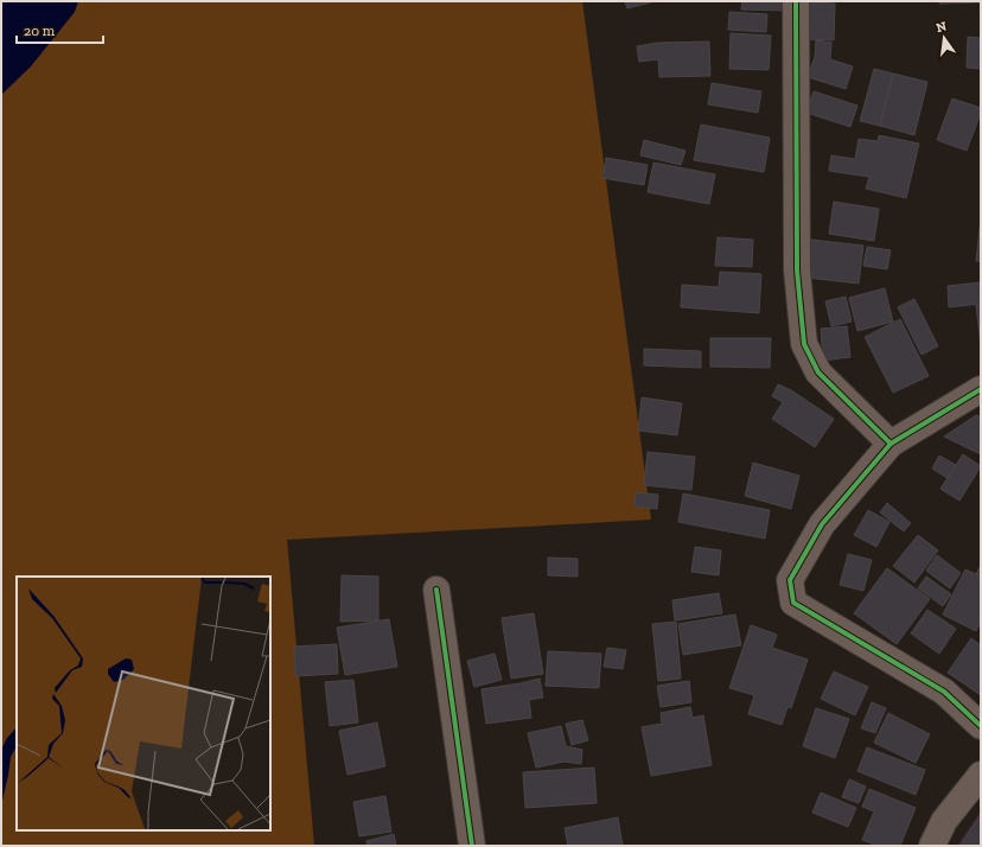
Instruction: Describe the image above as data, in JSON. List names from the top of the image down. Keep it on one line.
{"scale_bar":"20 m","north":"top"}
